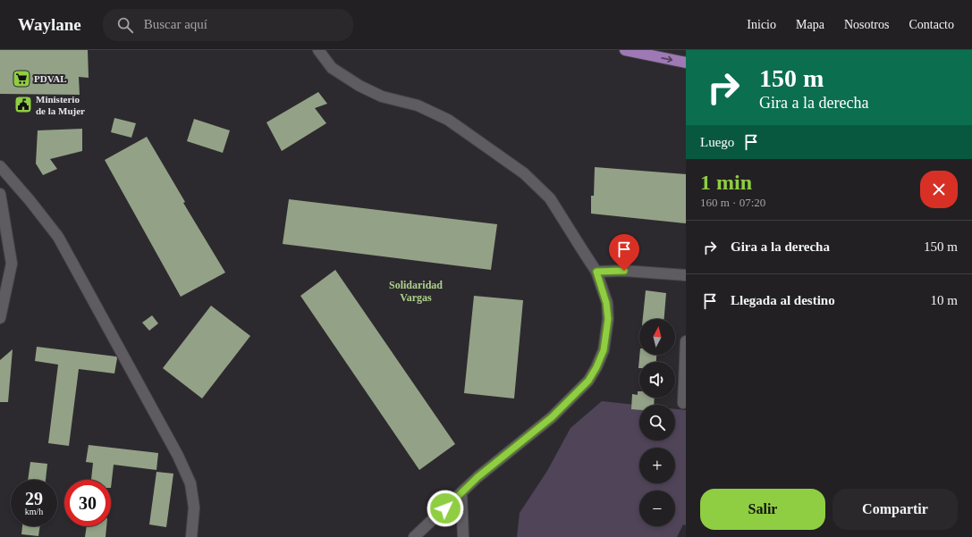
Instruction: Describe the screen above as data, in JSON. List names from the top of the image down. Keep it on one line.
{"districts":["Solidaridad Vargas"],"places":{"supermarket":["PDVAL"],"public building":["Ministerio de la Mujer"]},"north":"top","page":{"header":"Waylane","search":"Buscar aquí","nav":["Inicio","Mapa","Nosotros","Contacto"],"turn":["150 m","Gira a la derecha"],"then":"Luego","heading":["1 min","160 m · 07:20"],"list":[{"name":"Gira a la derecha","value":"150 m"},{"name":"Llegada al destino","value":"10 m"}],"map_buttons":["+","−"],"speed":"29 km/h","limit":"30","buttons":["Salir","Compartir"]}}
